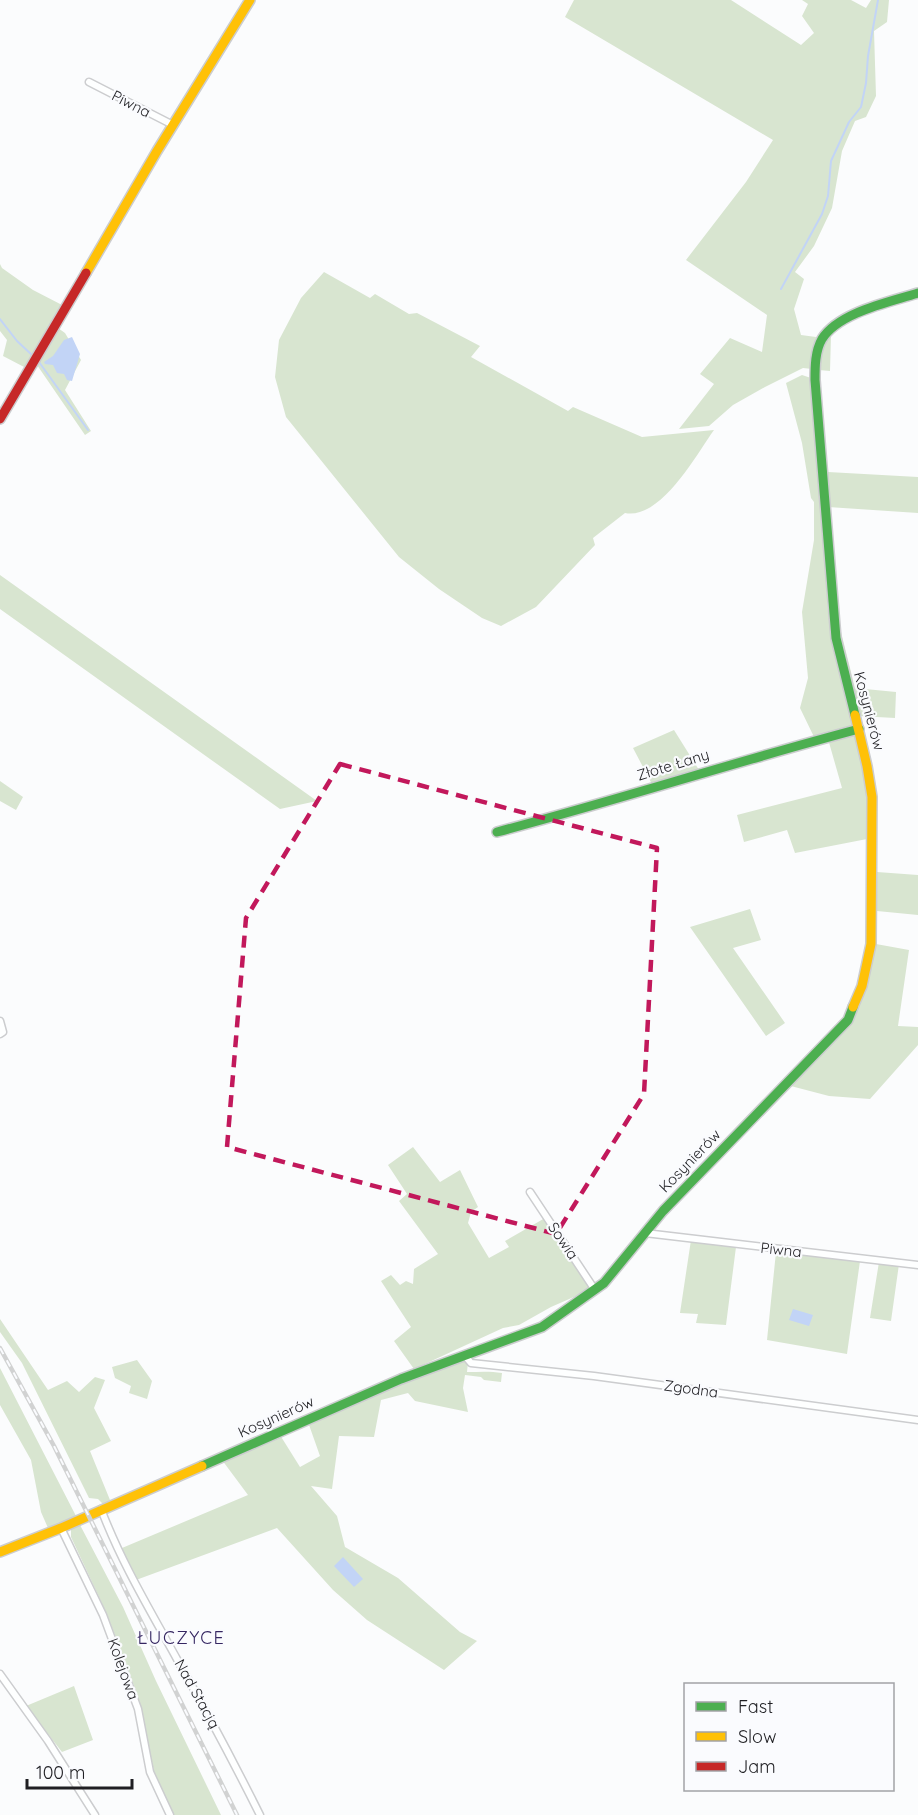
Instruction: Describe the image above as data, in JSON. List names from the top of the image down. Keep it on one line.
{"streets":{"street":["Piwna","Kosynierów","Złote Łany","Sowia","Zgodna","Kolejowa","Nad Stacją"]},"crossings":[["Piwna","Kosynierów"],["Kosynierów","Złote Łany"],["Kosynierów","Sowia"],["Kosynierów","Zgodna"],["Kosynierów","Kolejowa"],["Kosynierów","Nad Stacją"]],"districts":["ŁUCZYCE"],"legend":["Fast","Slow","Jam"],"scale_bar":"100 m"}
